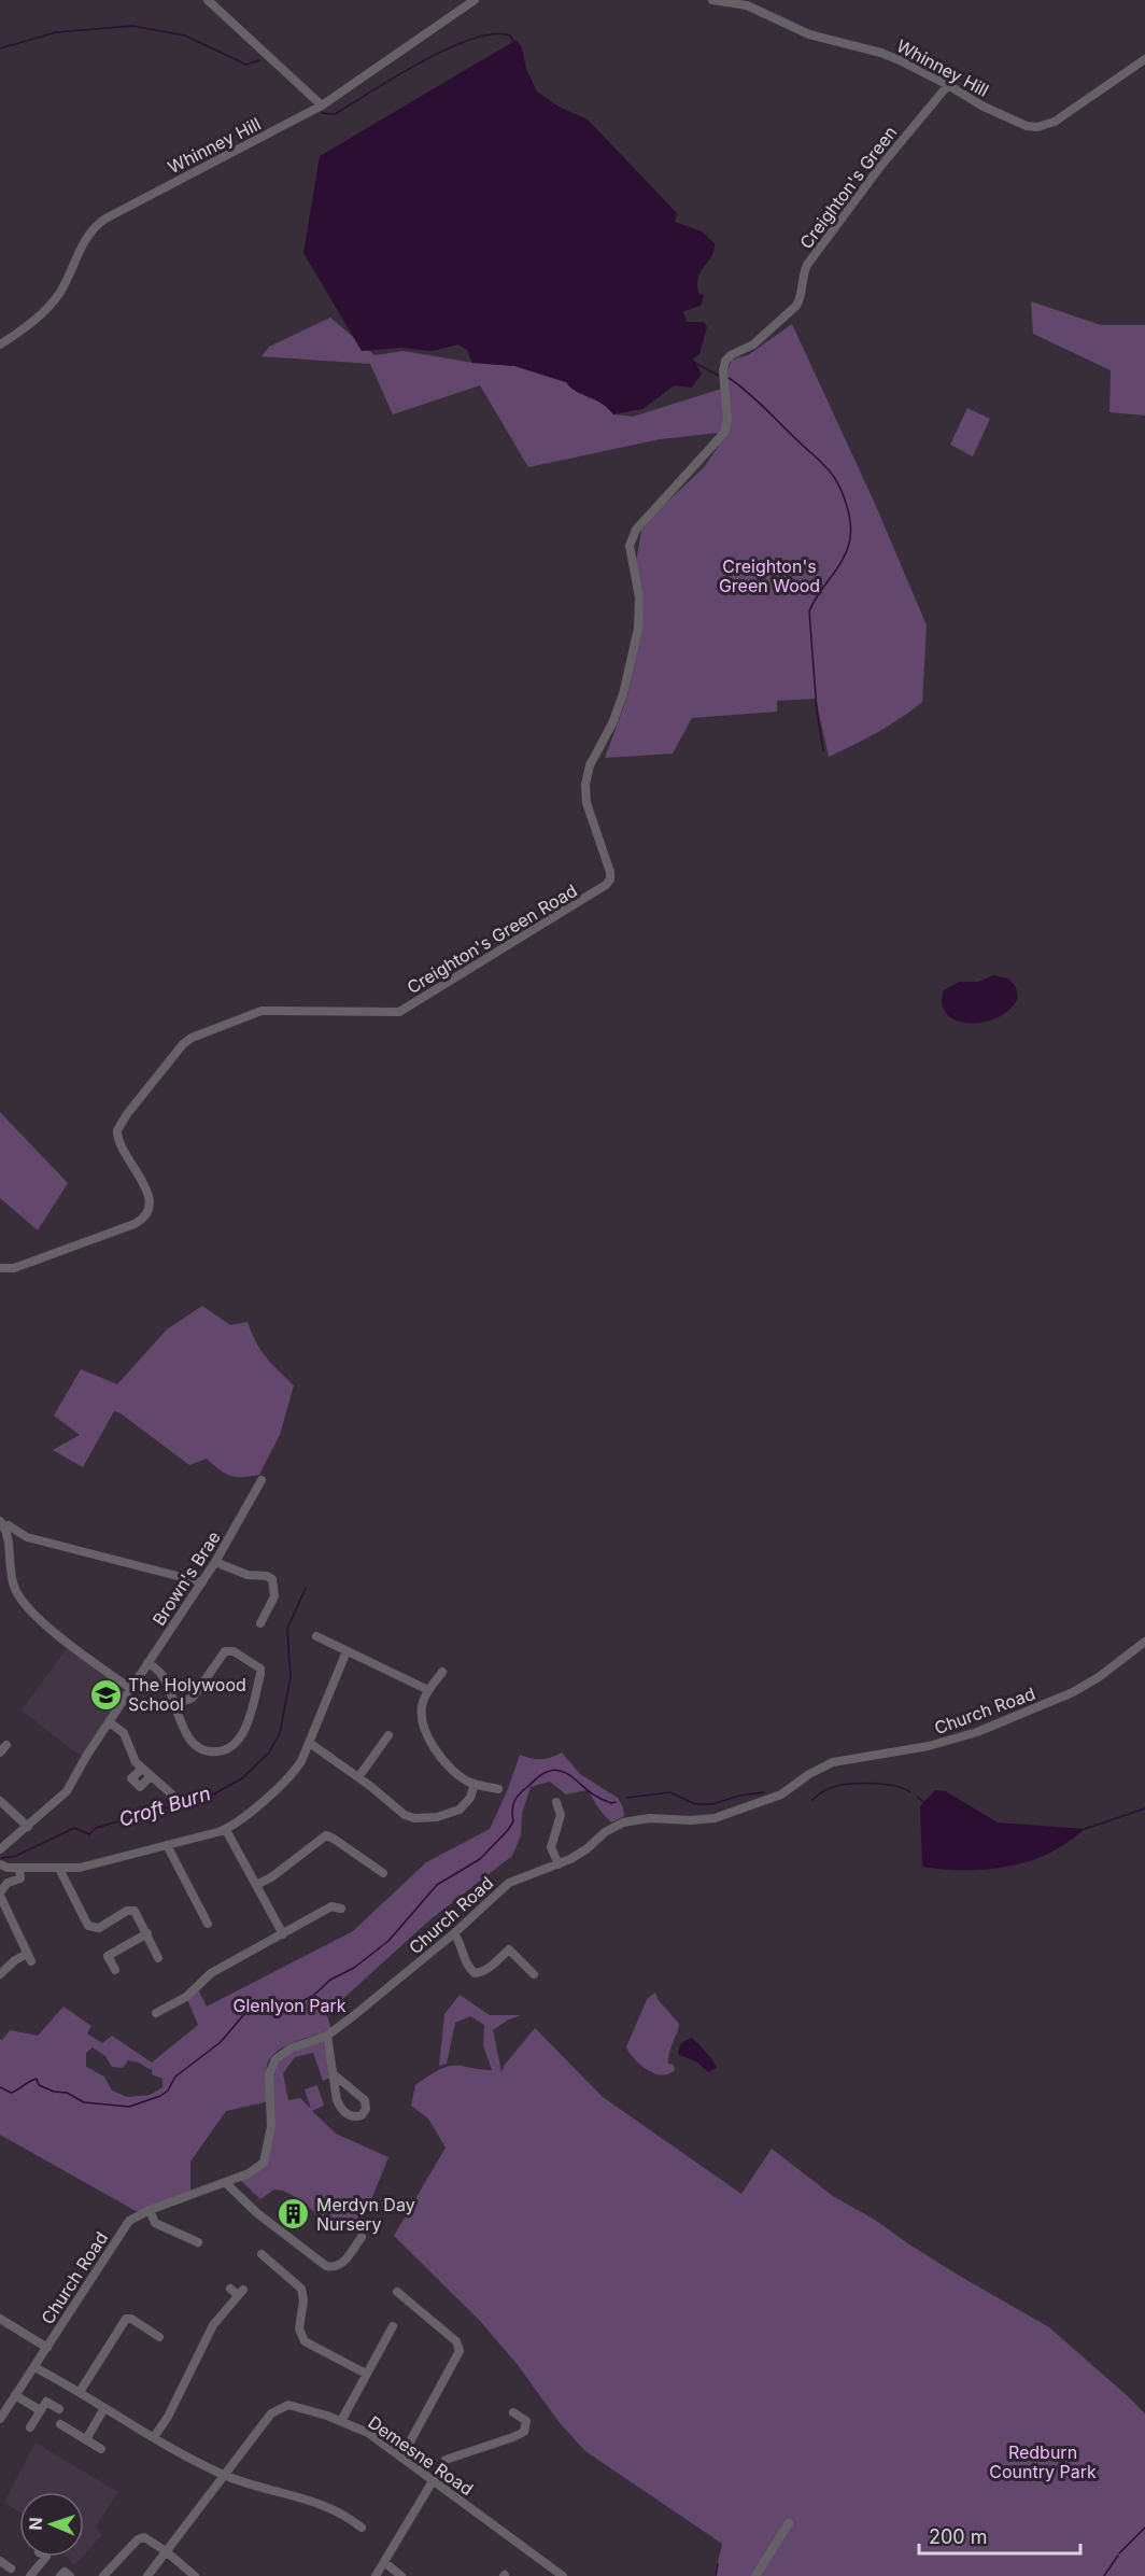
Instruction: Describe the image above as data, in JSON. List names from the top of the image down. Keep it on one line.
{"streets":{"street":["Whinney Hill","Creighton's Green","Creighton's Green Road","Brown's Brae","Church Road","Demesne Road"]},"crossings":[["Whinney Hill","Creighton's Green"],["Creighton's Green","Creighton's Green Road"]],"water":["Croft Burn"],"parks":["Creighton's Green Wood","Glenlyon Park","Redburn Country Park"],"places":{"school or university":["The Holywood School"],"building":["Merdyn Day Nursery"]},"scale_bar":"200 m","north":"left"}
